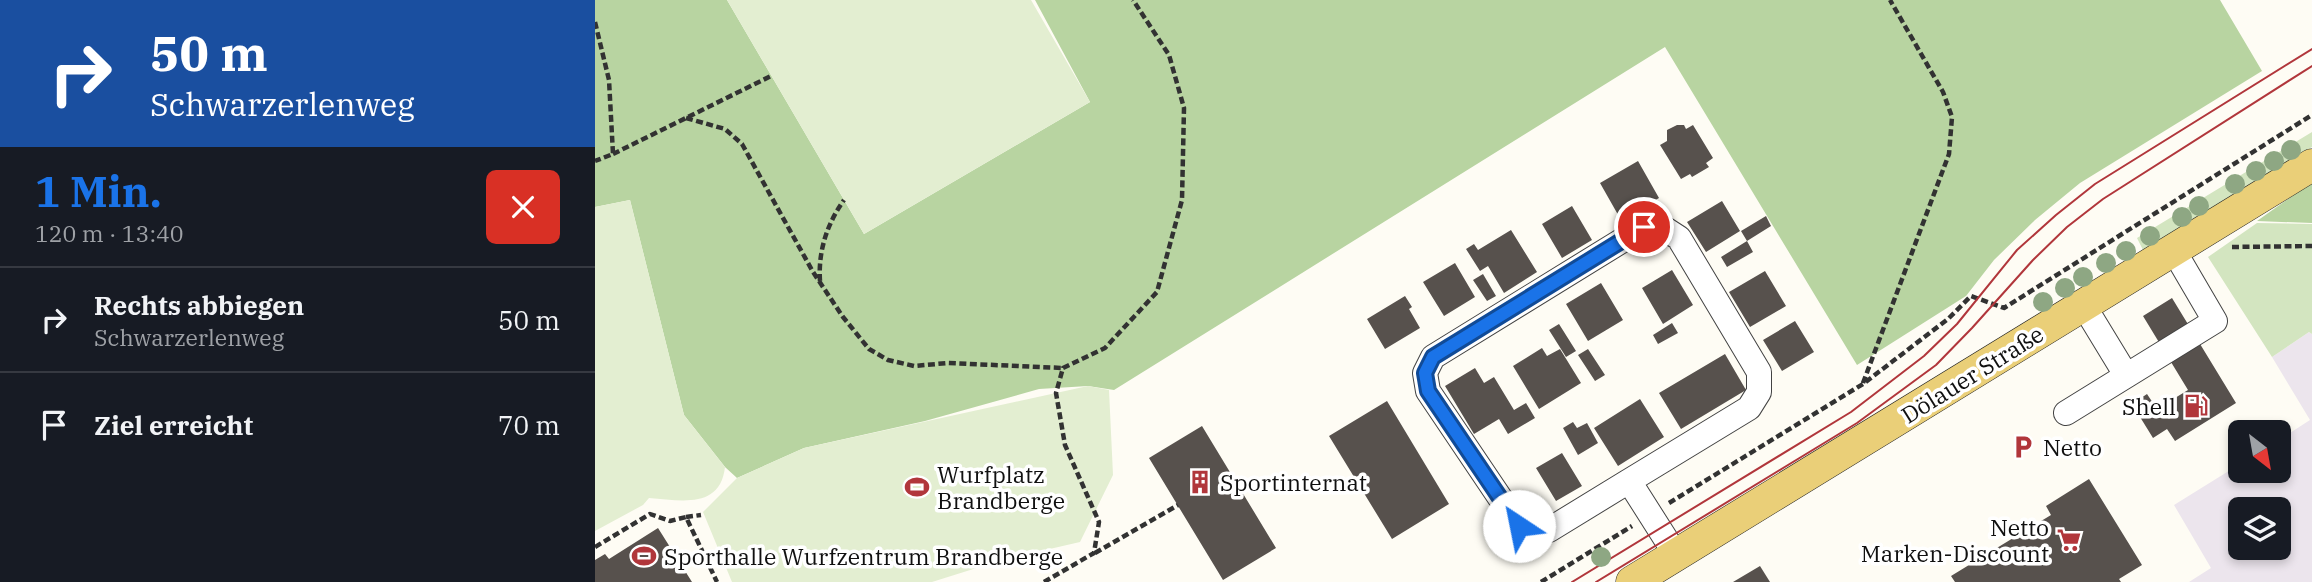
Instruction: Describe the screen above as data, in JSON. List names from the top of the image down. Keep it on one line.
{"streets":{"main road":["Dölauer Straße"]},"places":{"fuel station":["Shell"],"parking":["Netto"],"building":["Sportinternat"],"sports":["Wurfplatz Brandberge","Sporthalle Wurfzentrum Brandberge"],"supermarket":["Netto Marken-Discount"]},"north":"bottom right","page":{"turn":["50 m","Schwarzerlenweg"],"heading":["1 Min.","120 m · 13:40"],"list":[{"name":"Rechts abbiegen","note":"Schwarzerlenweg","value":"50 m"},{"name":"Ziel erreicht","value":"70 m"}]}}
